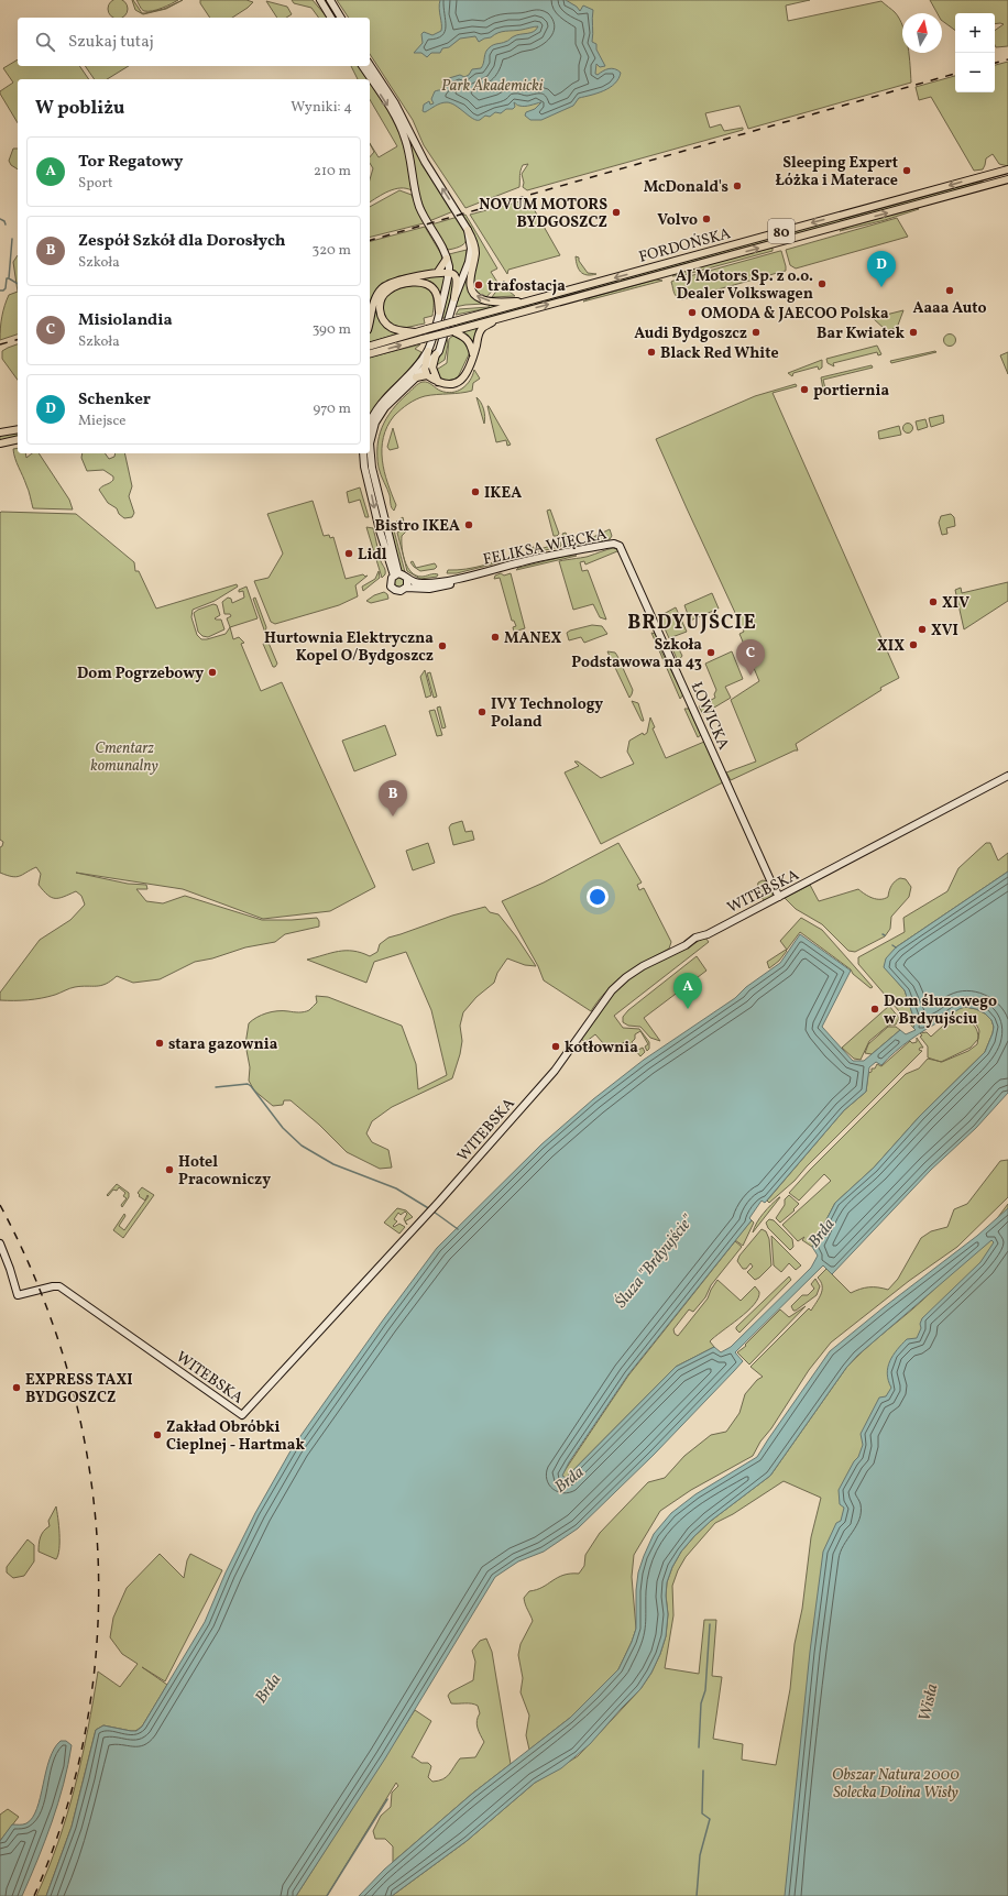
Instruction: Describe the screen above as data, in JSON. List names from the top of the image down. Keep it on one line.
{"streets":{"main road":["80","FORDOŃSKA"],"street":["FELIKSA WIĘCKA","ŁOWICKA","WITEBSKA"]},"crossings":[["FELIKSA WIĘCKA","ŁOWICKA"],["ŁOWICKA","WITEBSKA"]],"districts":["BRDYUJŚCIE"],"water":["Brda","Śluza \"Brdyujście\"","Wisła"],"parks":["Park Akademicki","Cmentarz komunalny","Obszar Natura 2000 Solecka Dolina Wisły"],"places":["Sleeping Expert Łóżka i Materace","McDonald's","NOVUM MOTORS BYDGOSZCZ","Volvo","AJ Motors Sp. z o.o. Dealer Volkswagen","trafostacja","Aaaa Auto","OMODA & JAECOO Polska","Audi Bydgoszcz","Bar Kwiatek","Black Red White","portiernia","IKEA","Bistro IKEA","Lidl","XIV","XVI","MANEX","XIX","Hurtownia Elektryczna Kopel O/Bydgoszcz","Szkoła Podstawowa na 43","Dom Pogrzebowy","IVY Technology Poland","Dom śluzowego w Brdyujściu","stara gazownia","kotłownia","Hotel Pracowniczy","EXPRESS TAXI BYDGOSZCZ","Zakład Obróbki Cieplnej - Hartmak"],"north":"top","page":{"map_buttons":["+","−"],"search":"Szukaj tutaj","heading":["W pobliżu","Wyniki: 4"],"list":[{"mark":"A","name":"Tor Regatowy","note":"Sport","value":"210 m"},{"mark":"B","name":"Zespół Szkół dla Dorosłych","note":"Szkoła","value":"320 m"},{"mark":"C","name":"Misiolandia","note":"Szkoła","value":"390 m"},{"mark":"D","name":"Schenker","note":"Miejsce","value":"970 m"}],"pins":["D","C","B","A"]}}
